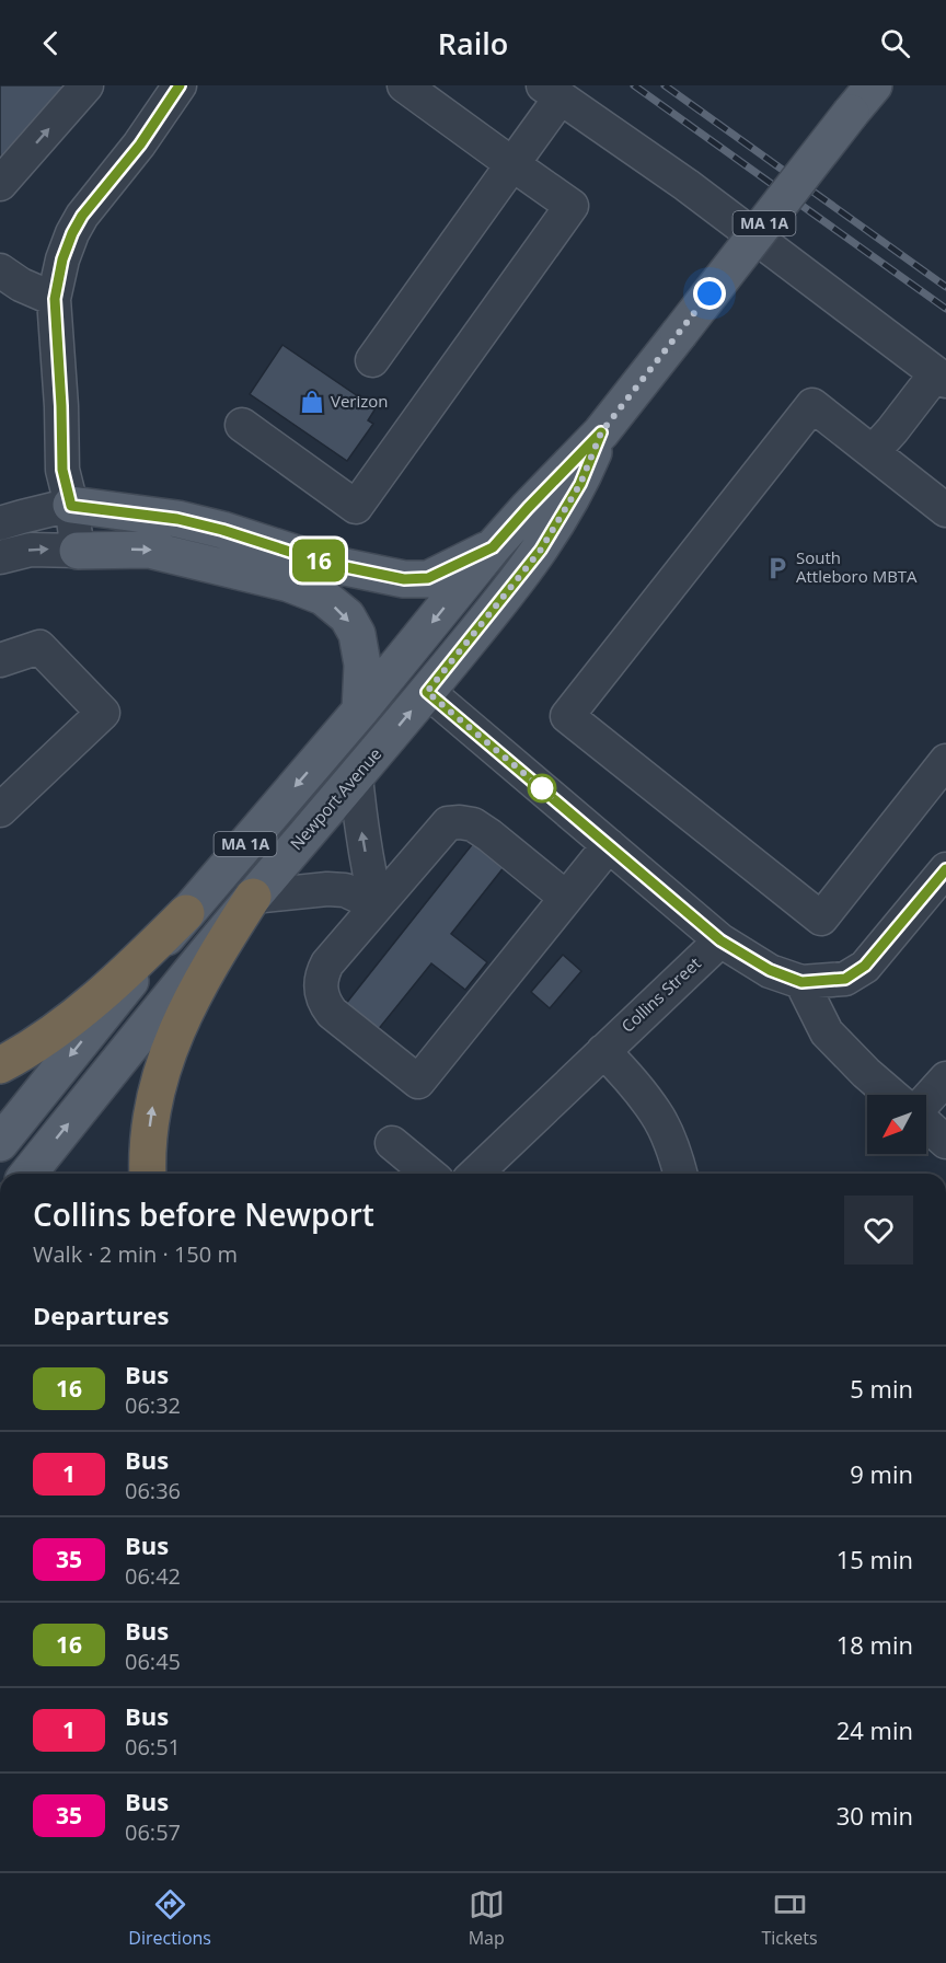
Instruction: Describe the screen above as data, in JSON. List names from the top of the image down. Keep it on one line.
{"streets":{"main road":["MA 1A","Newport Avenue"],"street":["Collins Street"]},"places":{"shop":["Verizon"],"parking":["South Attleboro MBTA"]},"lines":["bus line 16"],"north":"bottom left","page":{"header":"Railo","on_map":"16","heading":[["Collins before Newport","Walk · 2 min · 150 m"],"Departures"],"list":[{"mark":"16","name":"Bus","note":"06:32","value":"5 min"},{"mark":"1","name":"Bus","note":"06:36","value":"9 min"},{"mark":"35","name":"Bus","note":"06:42","value":"15 min"},{"mark":"16","name":"Bus","note":"06:45","value":"18 min"},{"mark":"1","name":"Bus","note":"06:51","value":"24 min"},{"mark":"35","name":"Bus","note":"06:57","value":"30 min"}],"tabs":["Directions","Map","Tickets"]}}
